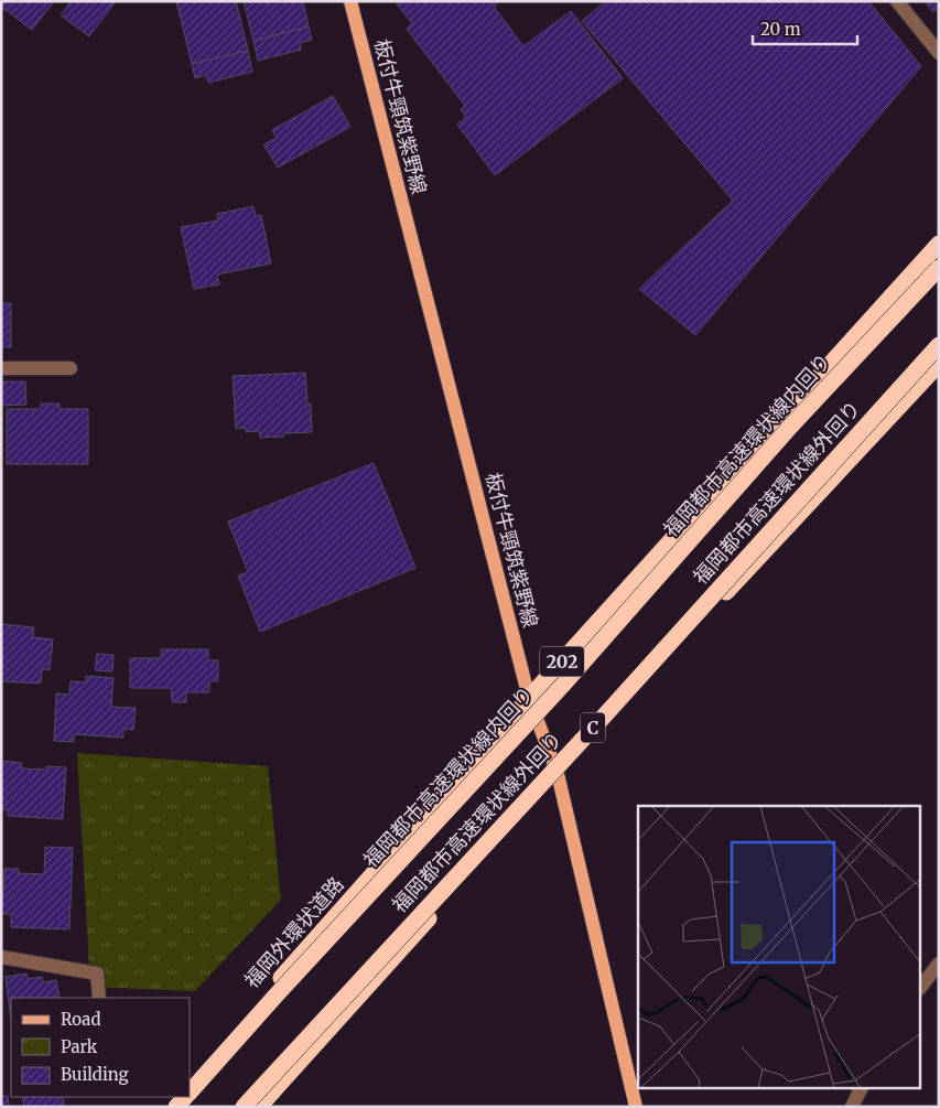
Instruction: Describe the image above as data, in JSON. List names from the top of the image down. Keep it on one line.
{"streets":{"highway":["福岡都市高速環状線内回り","福岡都市高速環状線外回り","202","C","福岡外環状道路"],"main road":["板付牛頸筑紫野線"]},"crossings":[["板付牛頸筑紫野線","福岡外環状道路"]],"legend":["Road","Park","Building"],"scale_bar":"20 m"}
